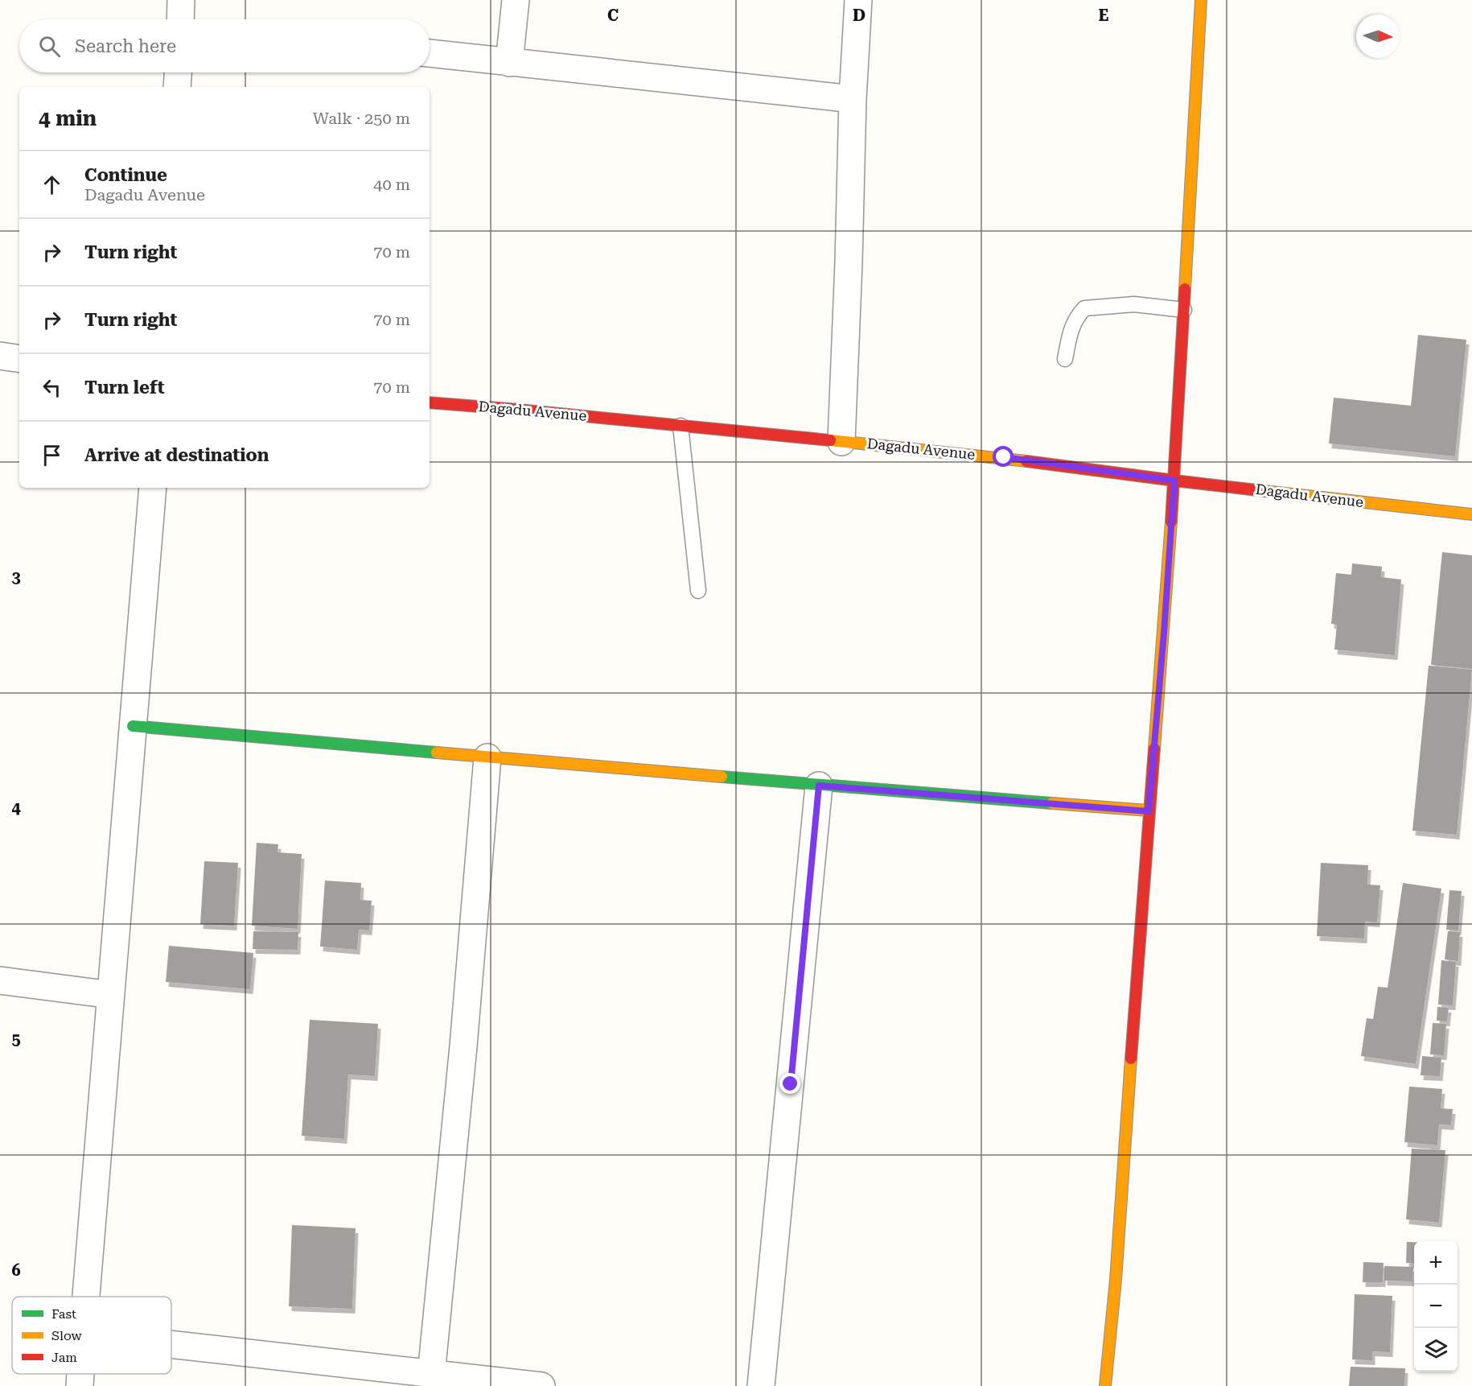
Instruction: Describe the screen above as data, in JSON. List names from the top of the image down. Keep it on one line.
{"streets":{"street":["Dagadu Avenue"]},"legend":["Fast","Slow","Jam"],"north":"right","page":{"search":"Search here","heading":["4 min","Walk · 250 m"],"list":[["Continue","Dagadu Avenue","40 m"],["Turn right","70 m"],["Turn right","70 m"],["Turn left","70 m"],"Arrive at destination"],"map_buttons":["+","−"]},"grid":{"columns":["C","D","E"],"rows":["3","4","5","6"]}}
